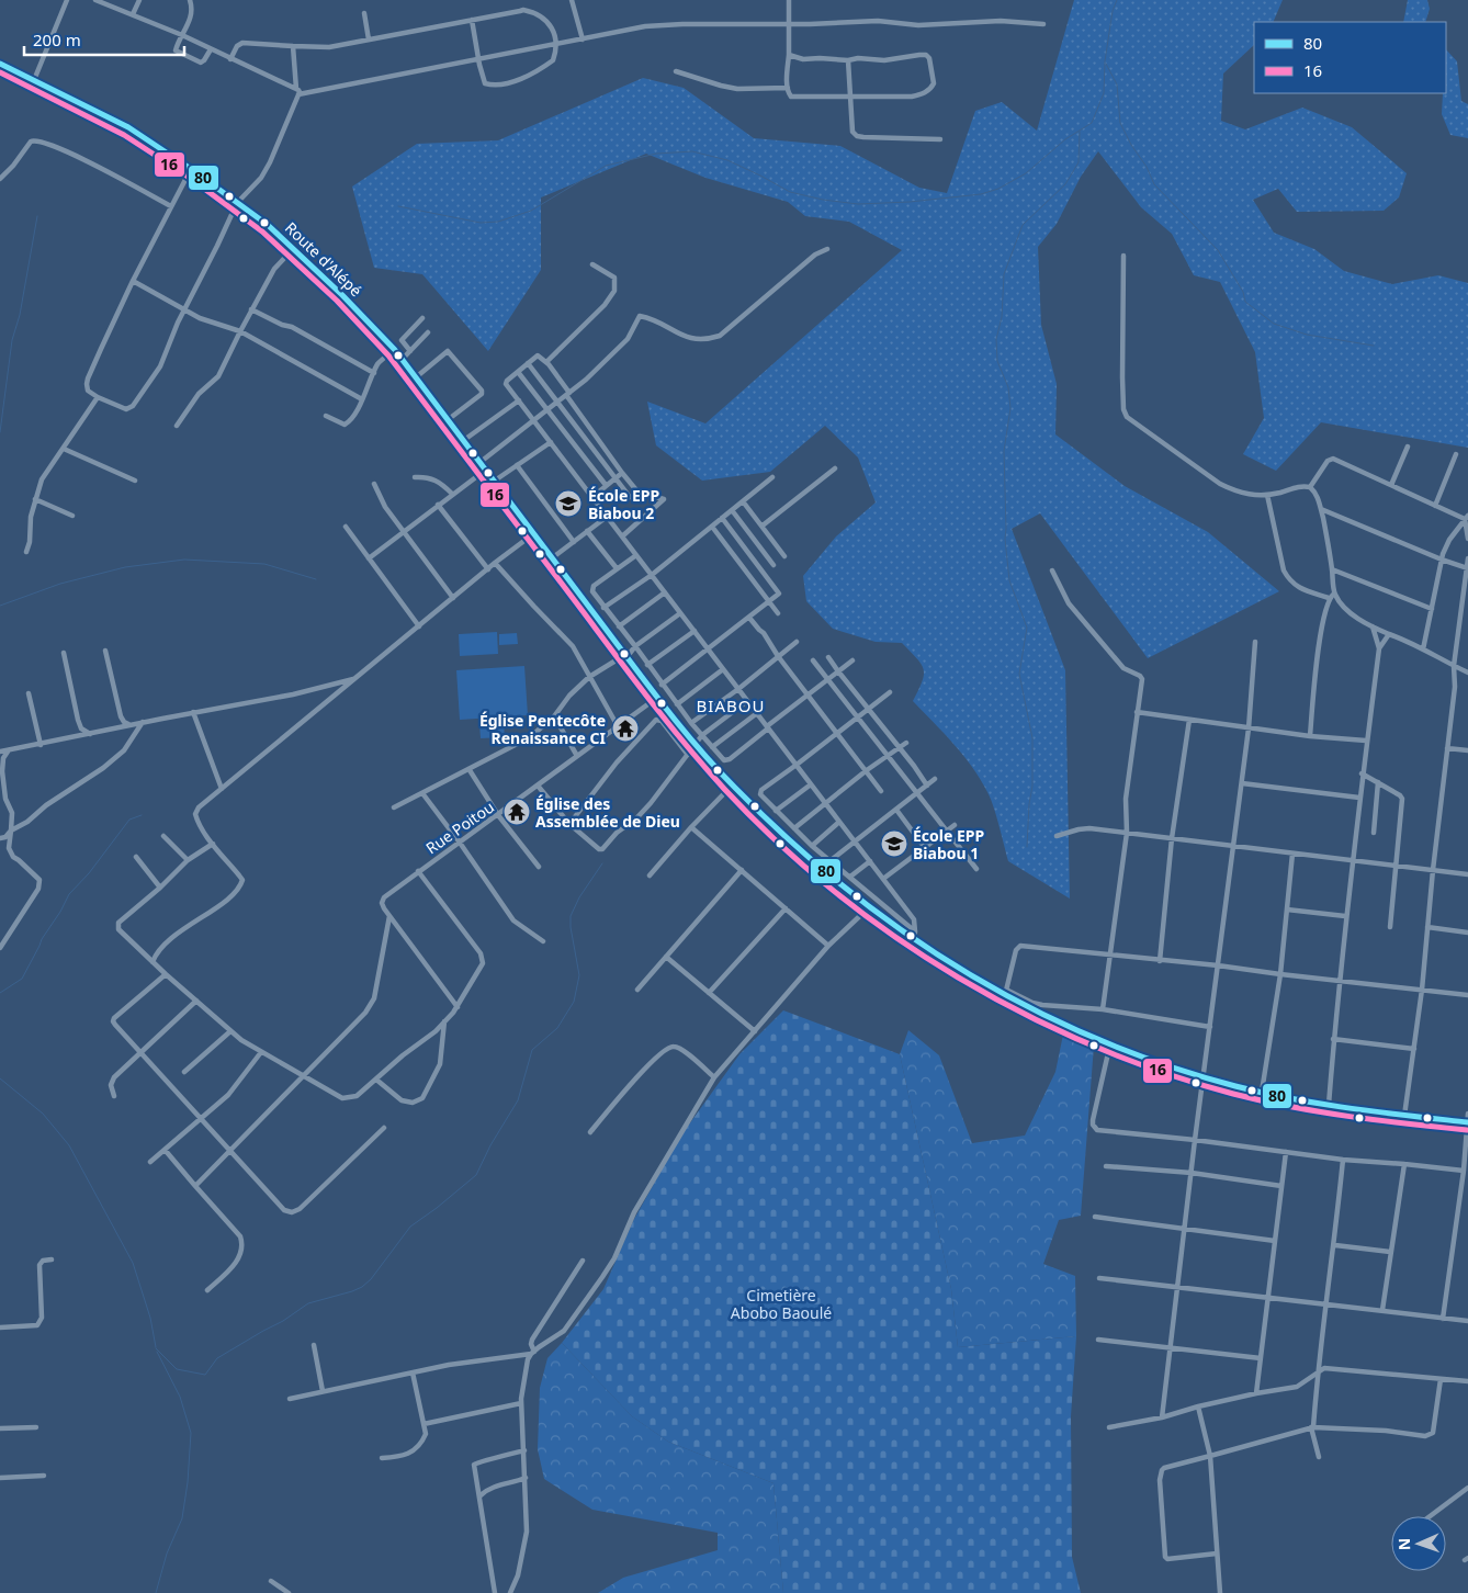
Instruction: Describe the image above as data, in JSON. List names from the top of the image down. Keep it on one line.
{"streets":{"main road":["Route d'Alépé"],"street":["Rue Poitou"]},"crossings":[["Route d'Alépé","Rue Poitou"]],"districts":["BIABOU"],"parks":["Cimetière Abobo Baoulé"],"places":{"school or university":["École EPP Biabou 2","École EPP Biabou 1"],"temple":["Église Pentecôte Renaissance CI","Église des Assemblée de Dieu"]},"lines":["transit line 80","transit line 16"],"legend":["80","16"],"scale_bar":"200 m","north":"left"}
